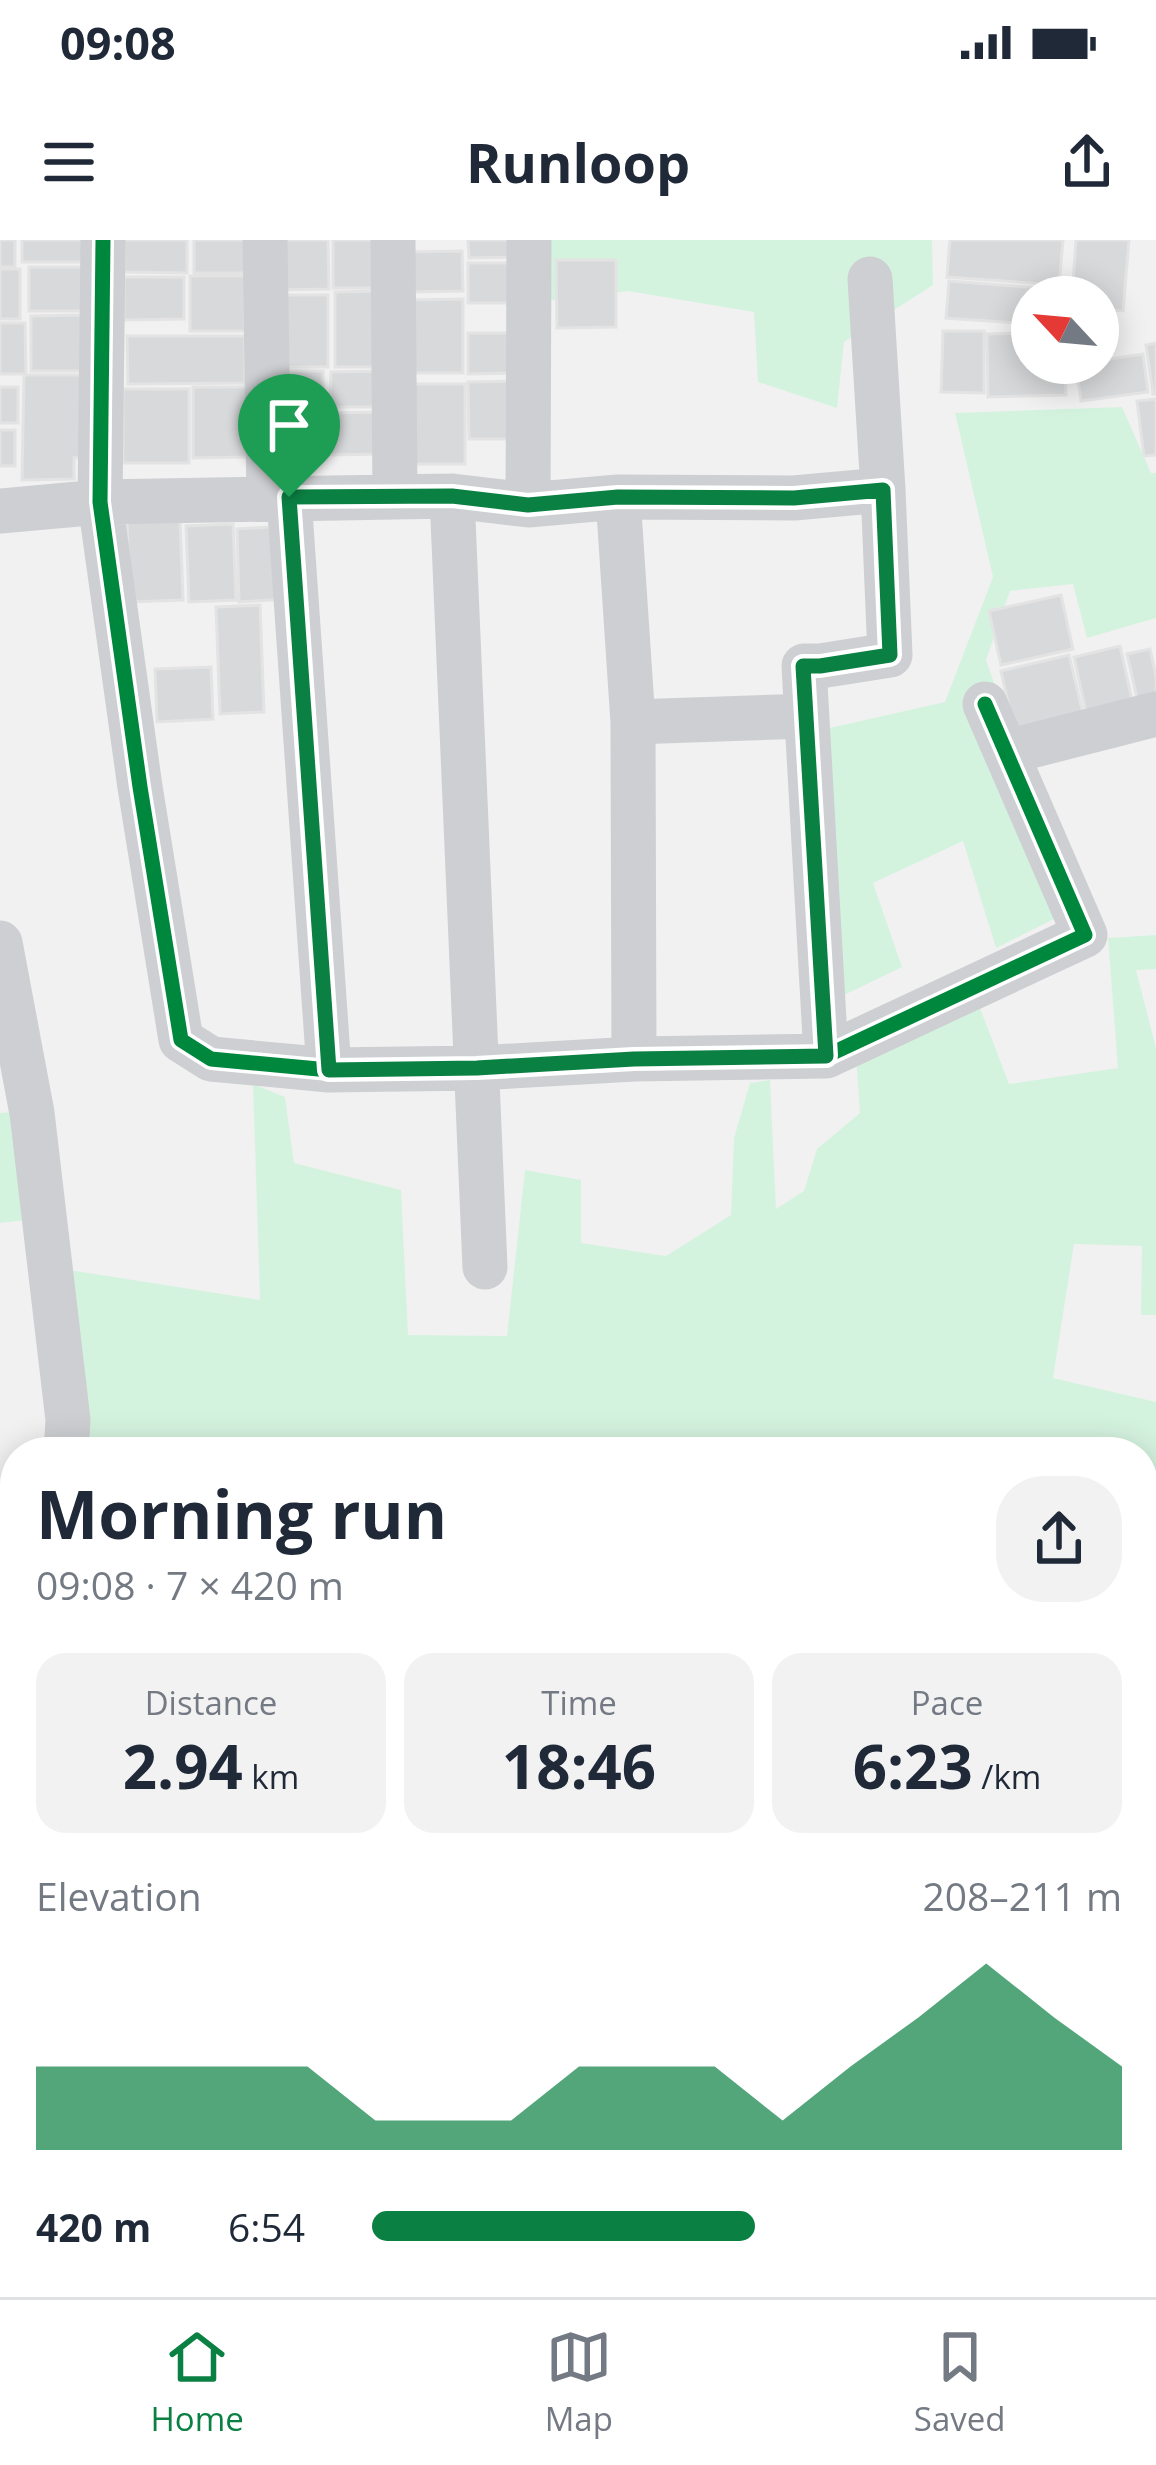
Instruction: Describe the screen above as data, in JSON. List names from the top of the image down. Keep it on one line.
{"north":"top left","page":{"status":"09:08","header":"Runloop","heading":["Morning run","09:08 · 7 × 420 m"],"stats":[["Distance","2.94 km"],["Time","18:46"],["Pace","6:23 /km"]],"chart":["Elevation","208–211 m"],"list":[{"name":"420 m","note":"6:54"}],"tabs":["Home","Map","Saved"]}}
